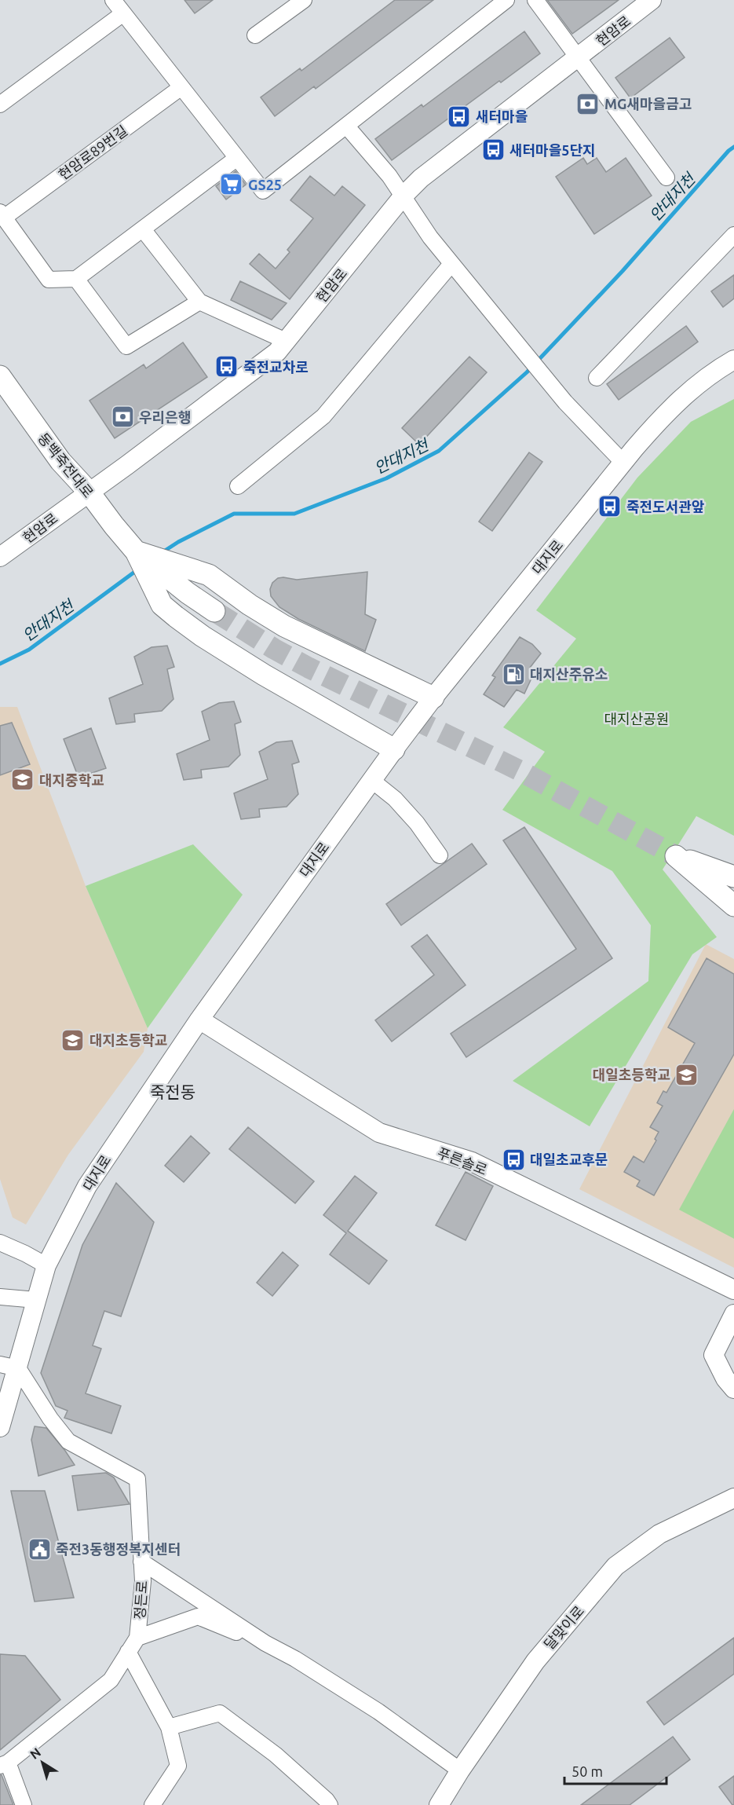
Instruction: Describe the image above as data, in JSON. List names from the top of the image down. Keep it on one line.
{"streets":{"main road":["동백죽전대로"],"street":["현암로","현암로89번길","대지로","푸른솔로","정든로","달맞이로"]},"crossings":[["현암로","동백죽전대로"],["대지로","푸른솔로"],["대지로","정든로"]],"districts":["죽전동"],"water":["안대지천"],"parks":["대지산공원"],"places":{"bank":["MG새마을금고","우리은행"],"bus stop":["새터마을","새터마을5단지","죽전교차로","죽전도서관앞","대일초교후문"],"supermarket":["GS25"],"fuel station":["대지산주유소"],"school or university":["대지중학교","대지초등학교","대일초등학교"],"public building":["죽전3동행정복지센터"]},"scale_bar":"50 m","north":"top left"}
